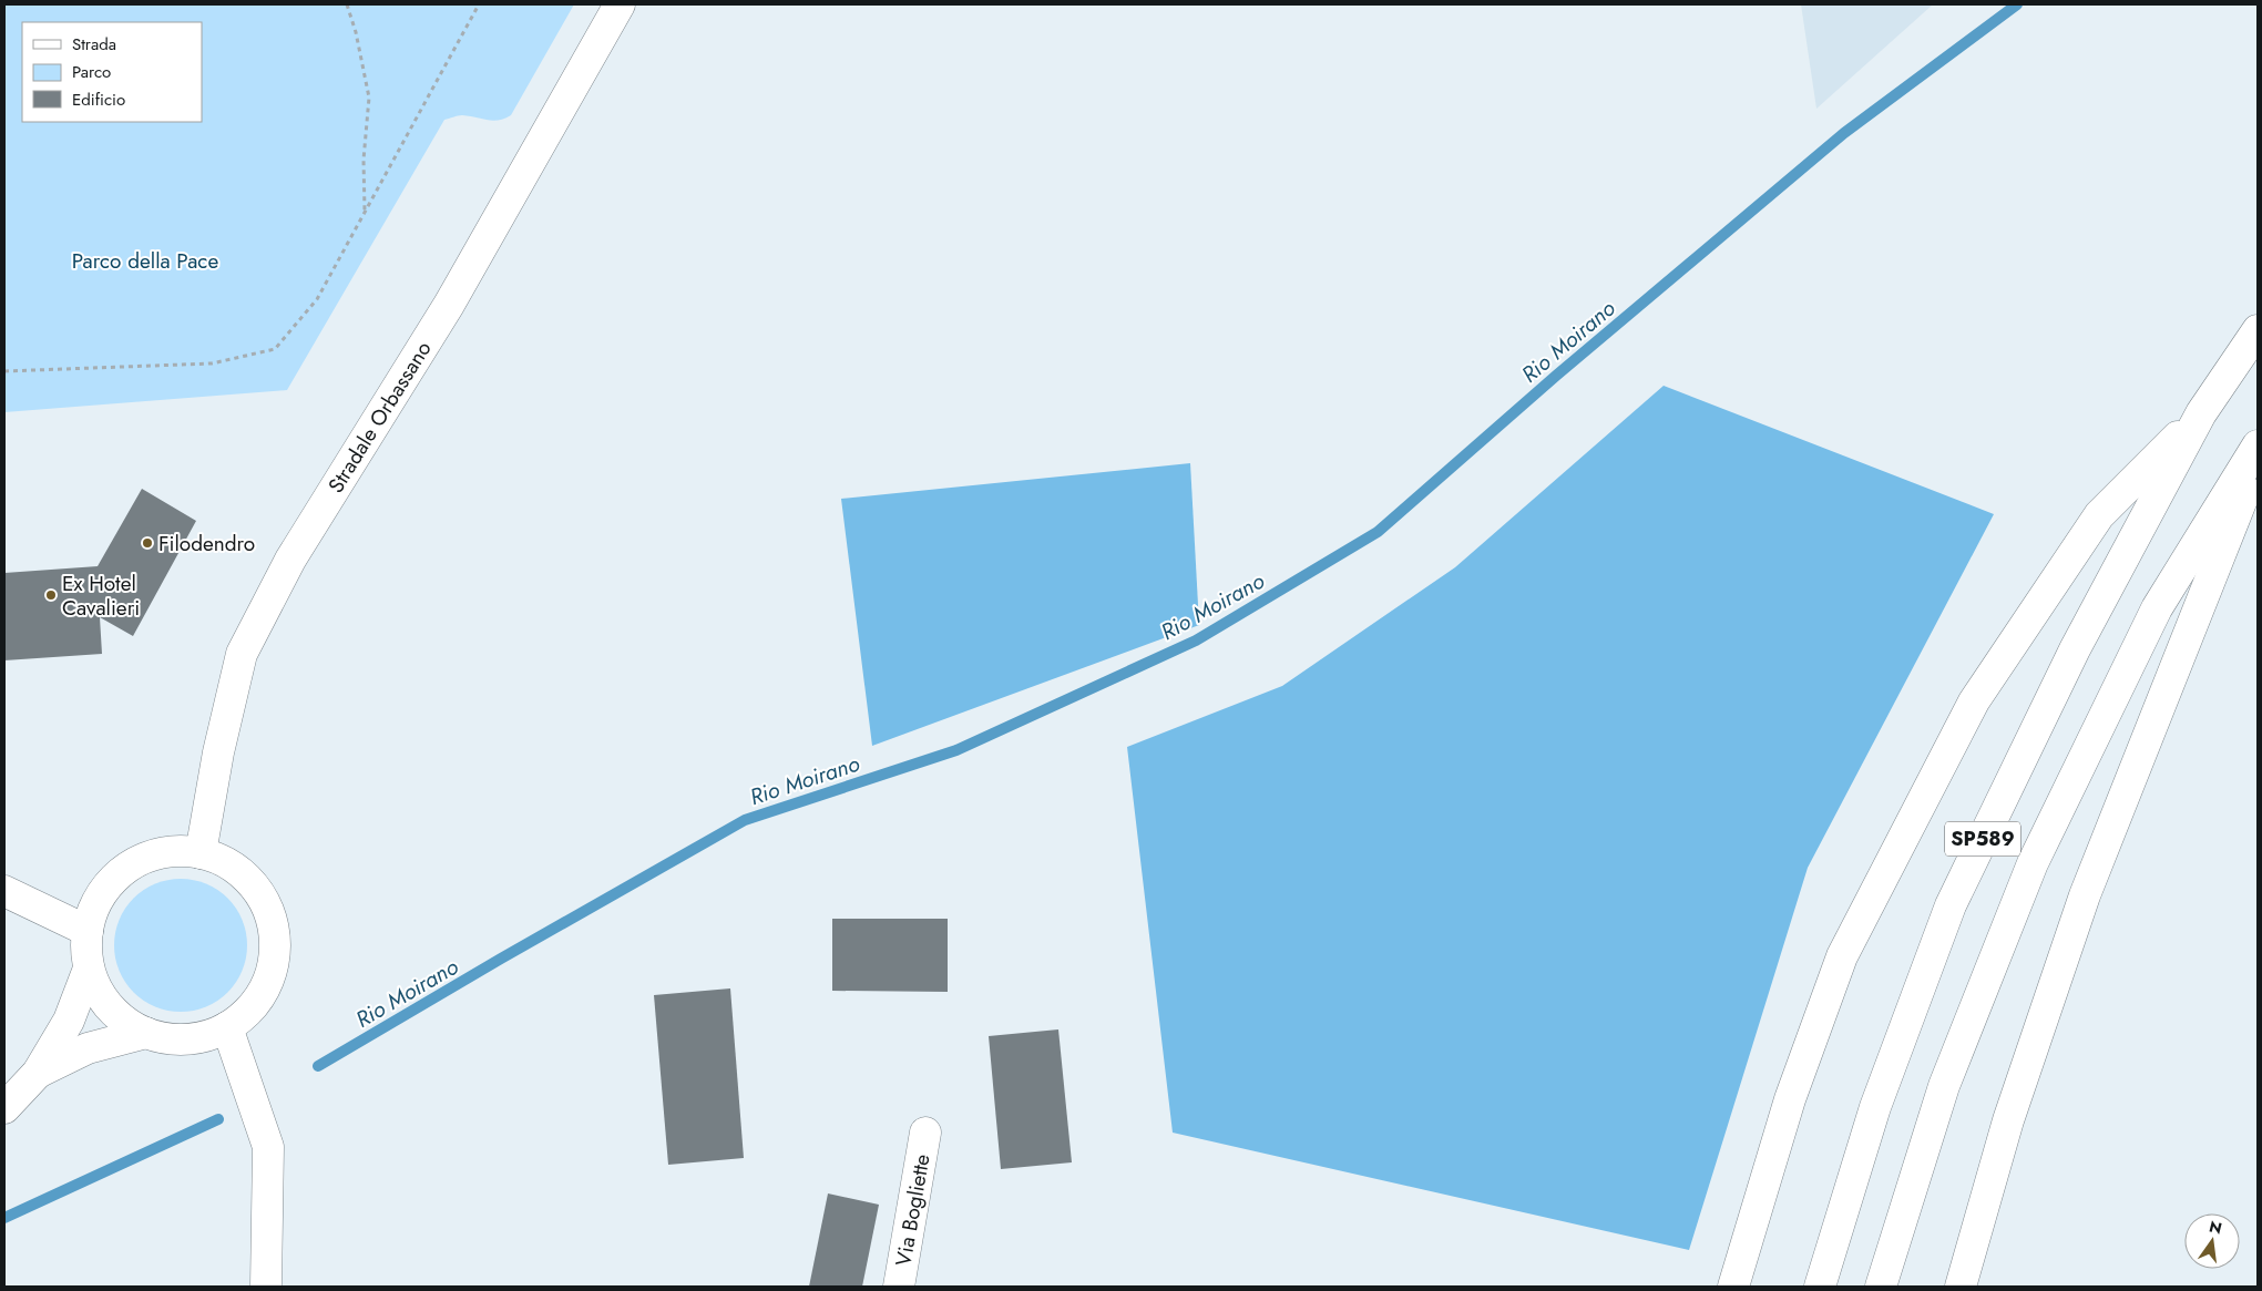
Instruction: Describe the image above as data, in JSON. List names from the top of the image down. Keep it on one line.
{"streets":{"main road":["Stradale Orbassano","SP589","Via Bogliette"]},"water":["Rio Moirano"],"parks":["Parco della Pace"],"places":["Filodendro","Ex Hotel Cavalieri"],"legend":["Strada","Parco","Edificio"],"north":"top"}
